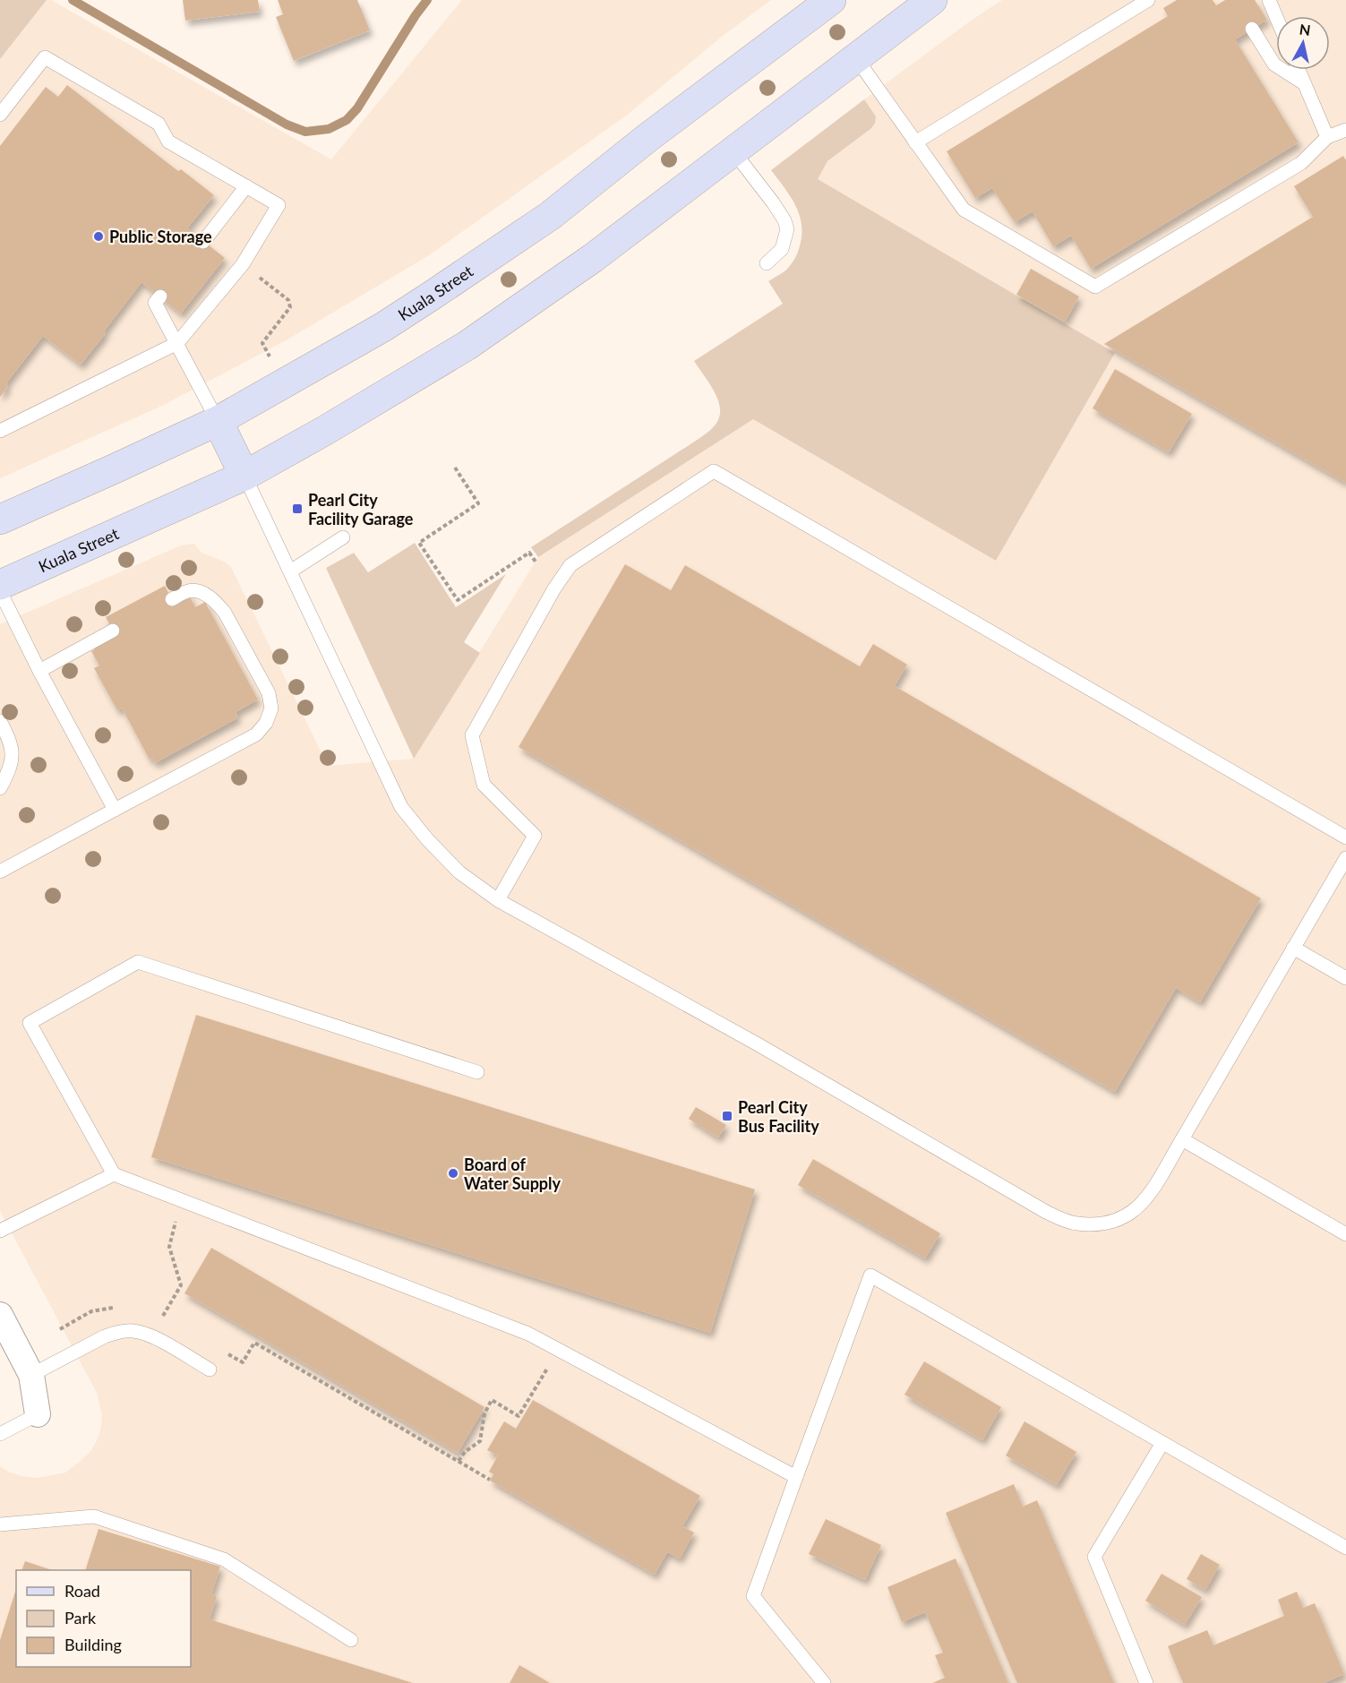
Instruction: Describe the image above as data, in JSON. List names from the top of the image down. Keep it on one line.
{"streets":{"main road":["Kuala Street"]},"places":{"other":["Public Storage","Board of Water Supply"],"transit":["Pearl City Facility Garage","Pearl City Bus Facility"]},"legend":["Road","Park","Building"],"north":"top"}
